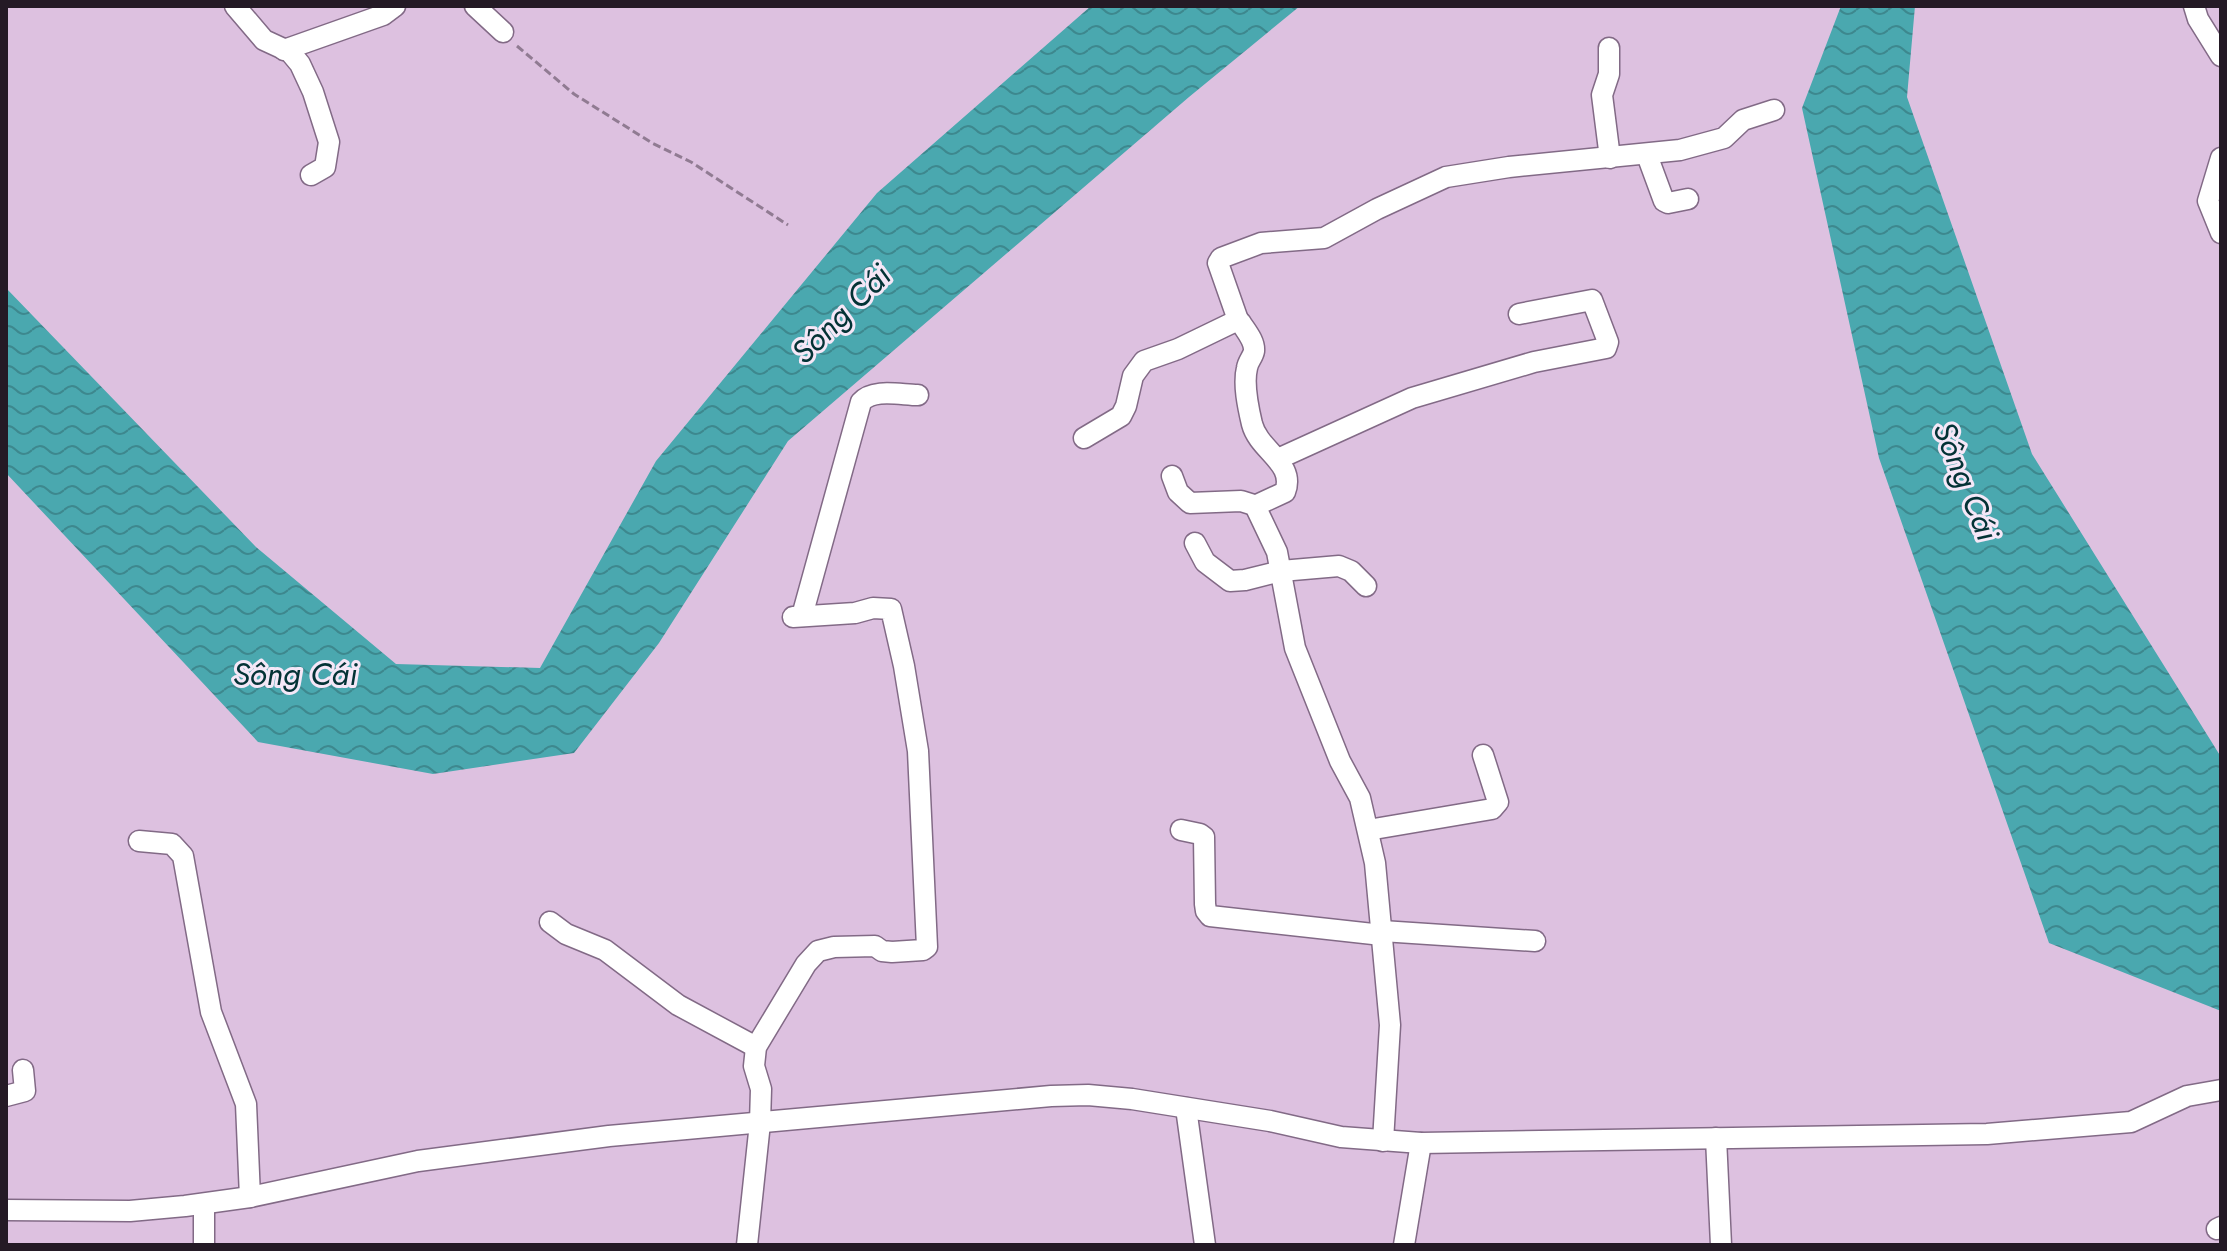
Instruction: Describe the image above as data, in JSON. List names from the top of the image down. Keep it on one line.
{"water":["Sông Cái"]}
